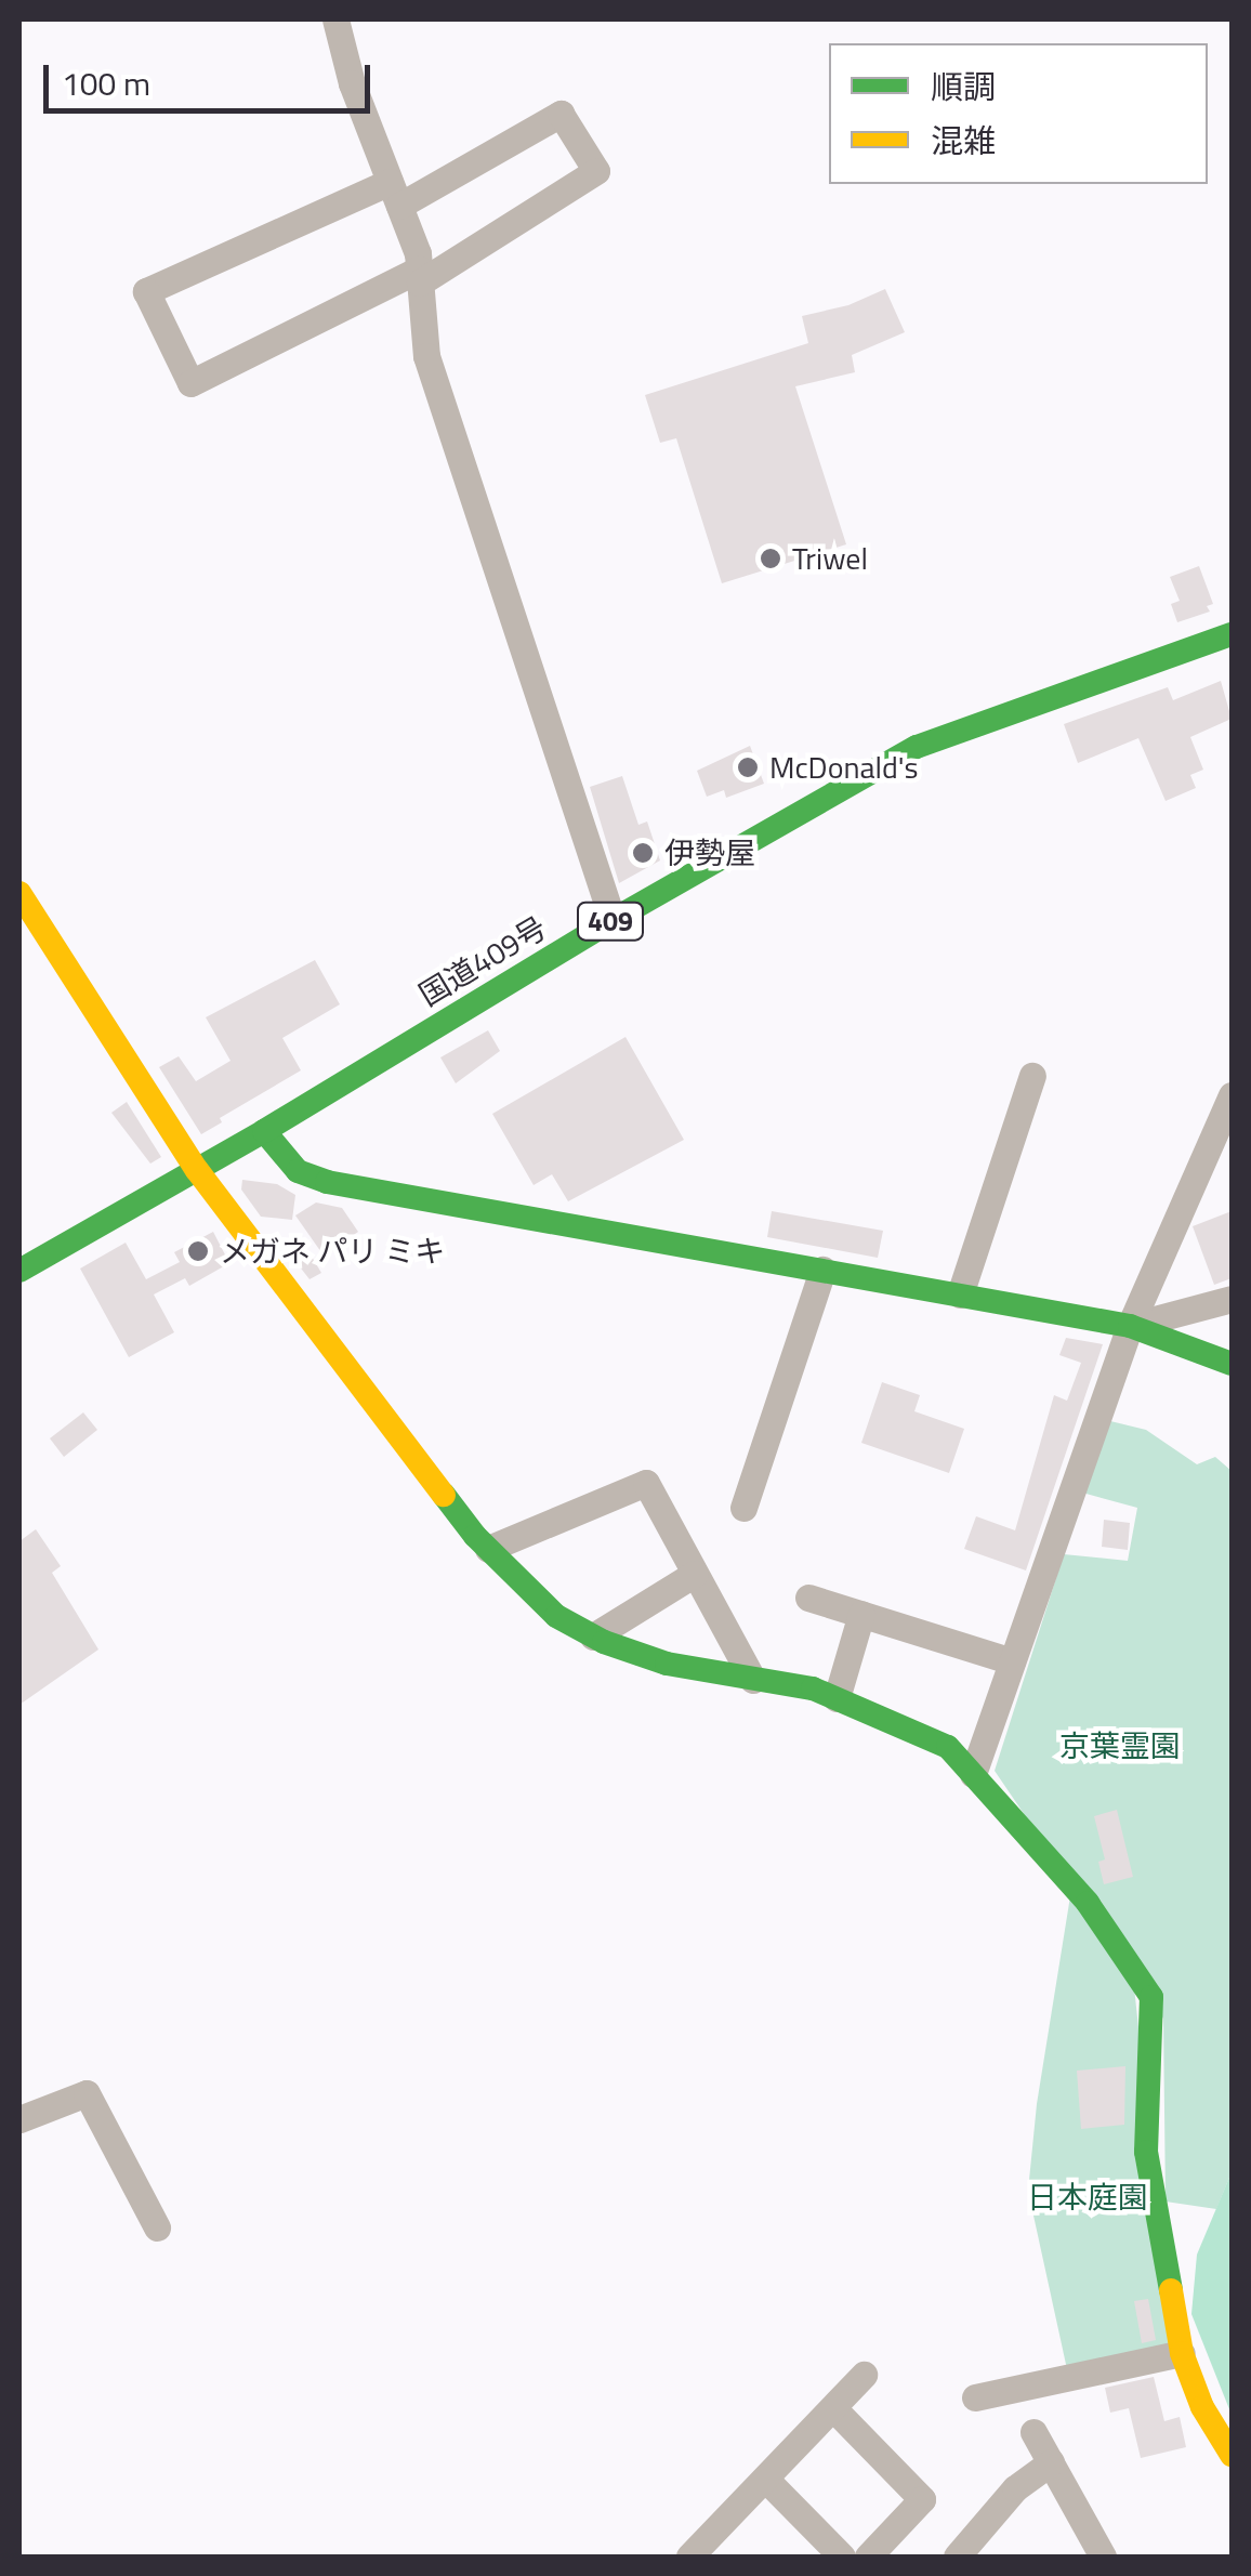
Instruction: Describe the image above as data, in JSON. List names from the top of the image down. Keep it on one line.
{"streets":{"main road":["409","国道409号"]},"parks":["京葉霊園","日本庭園"],"places":["Triwel","McDonald's","伊勢屋","メガネ パリ ミキ"],"legend":["順調","混雑"],"scale_bar":"100 m"}
